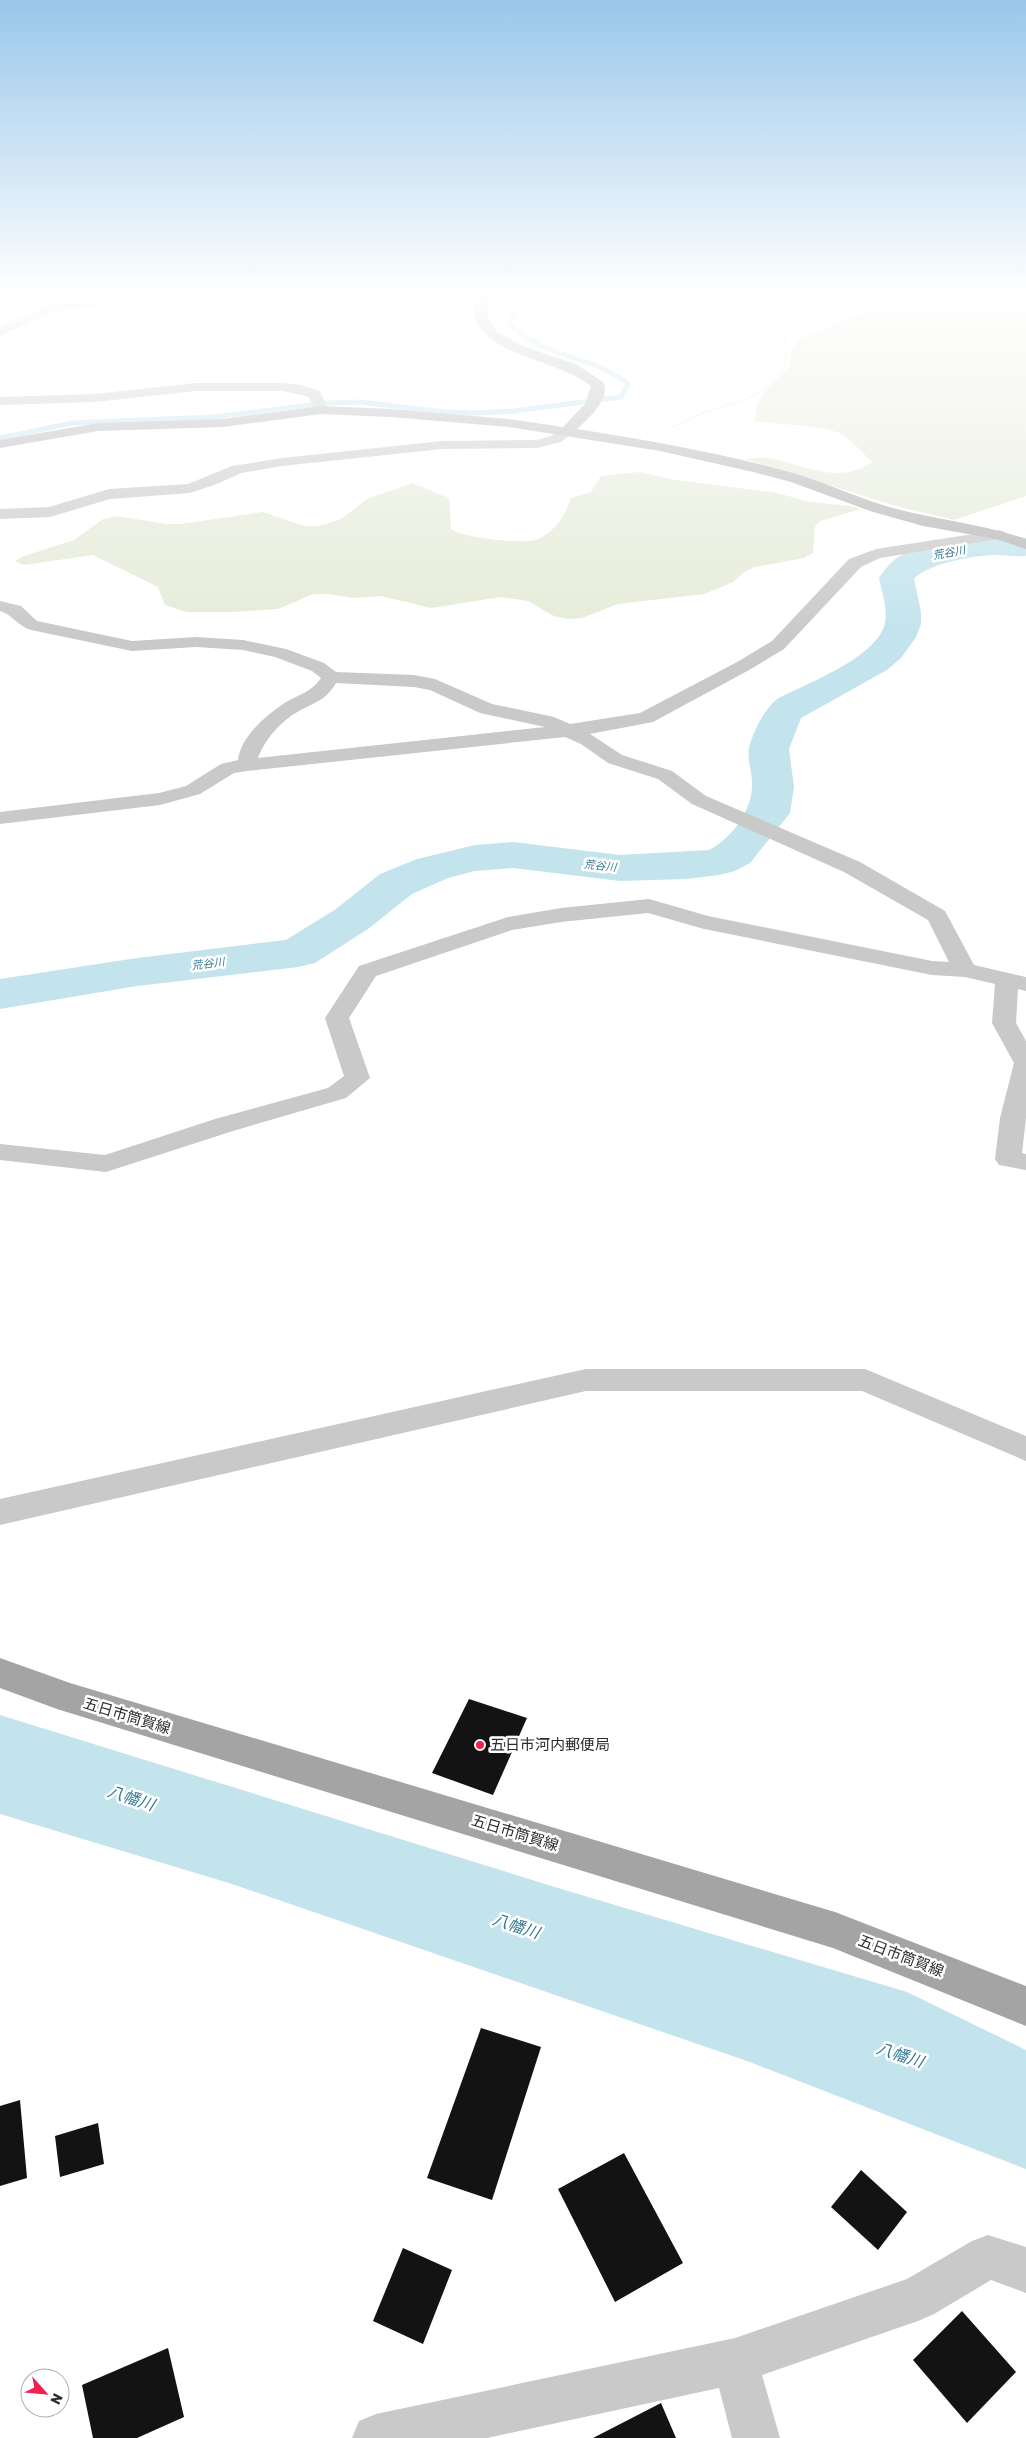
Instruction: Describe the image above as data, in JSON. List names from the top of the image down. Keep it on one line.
{"streets":{"main road":["五日市筒賀線"]},"water":["荒谷川","八幡川"],"places":["五日市河内郵便局"],"north":"bottom right"}
